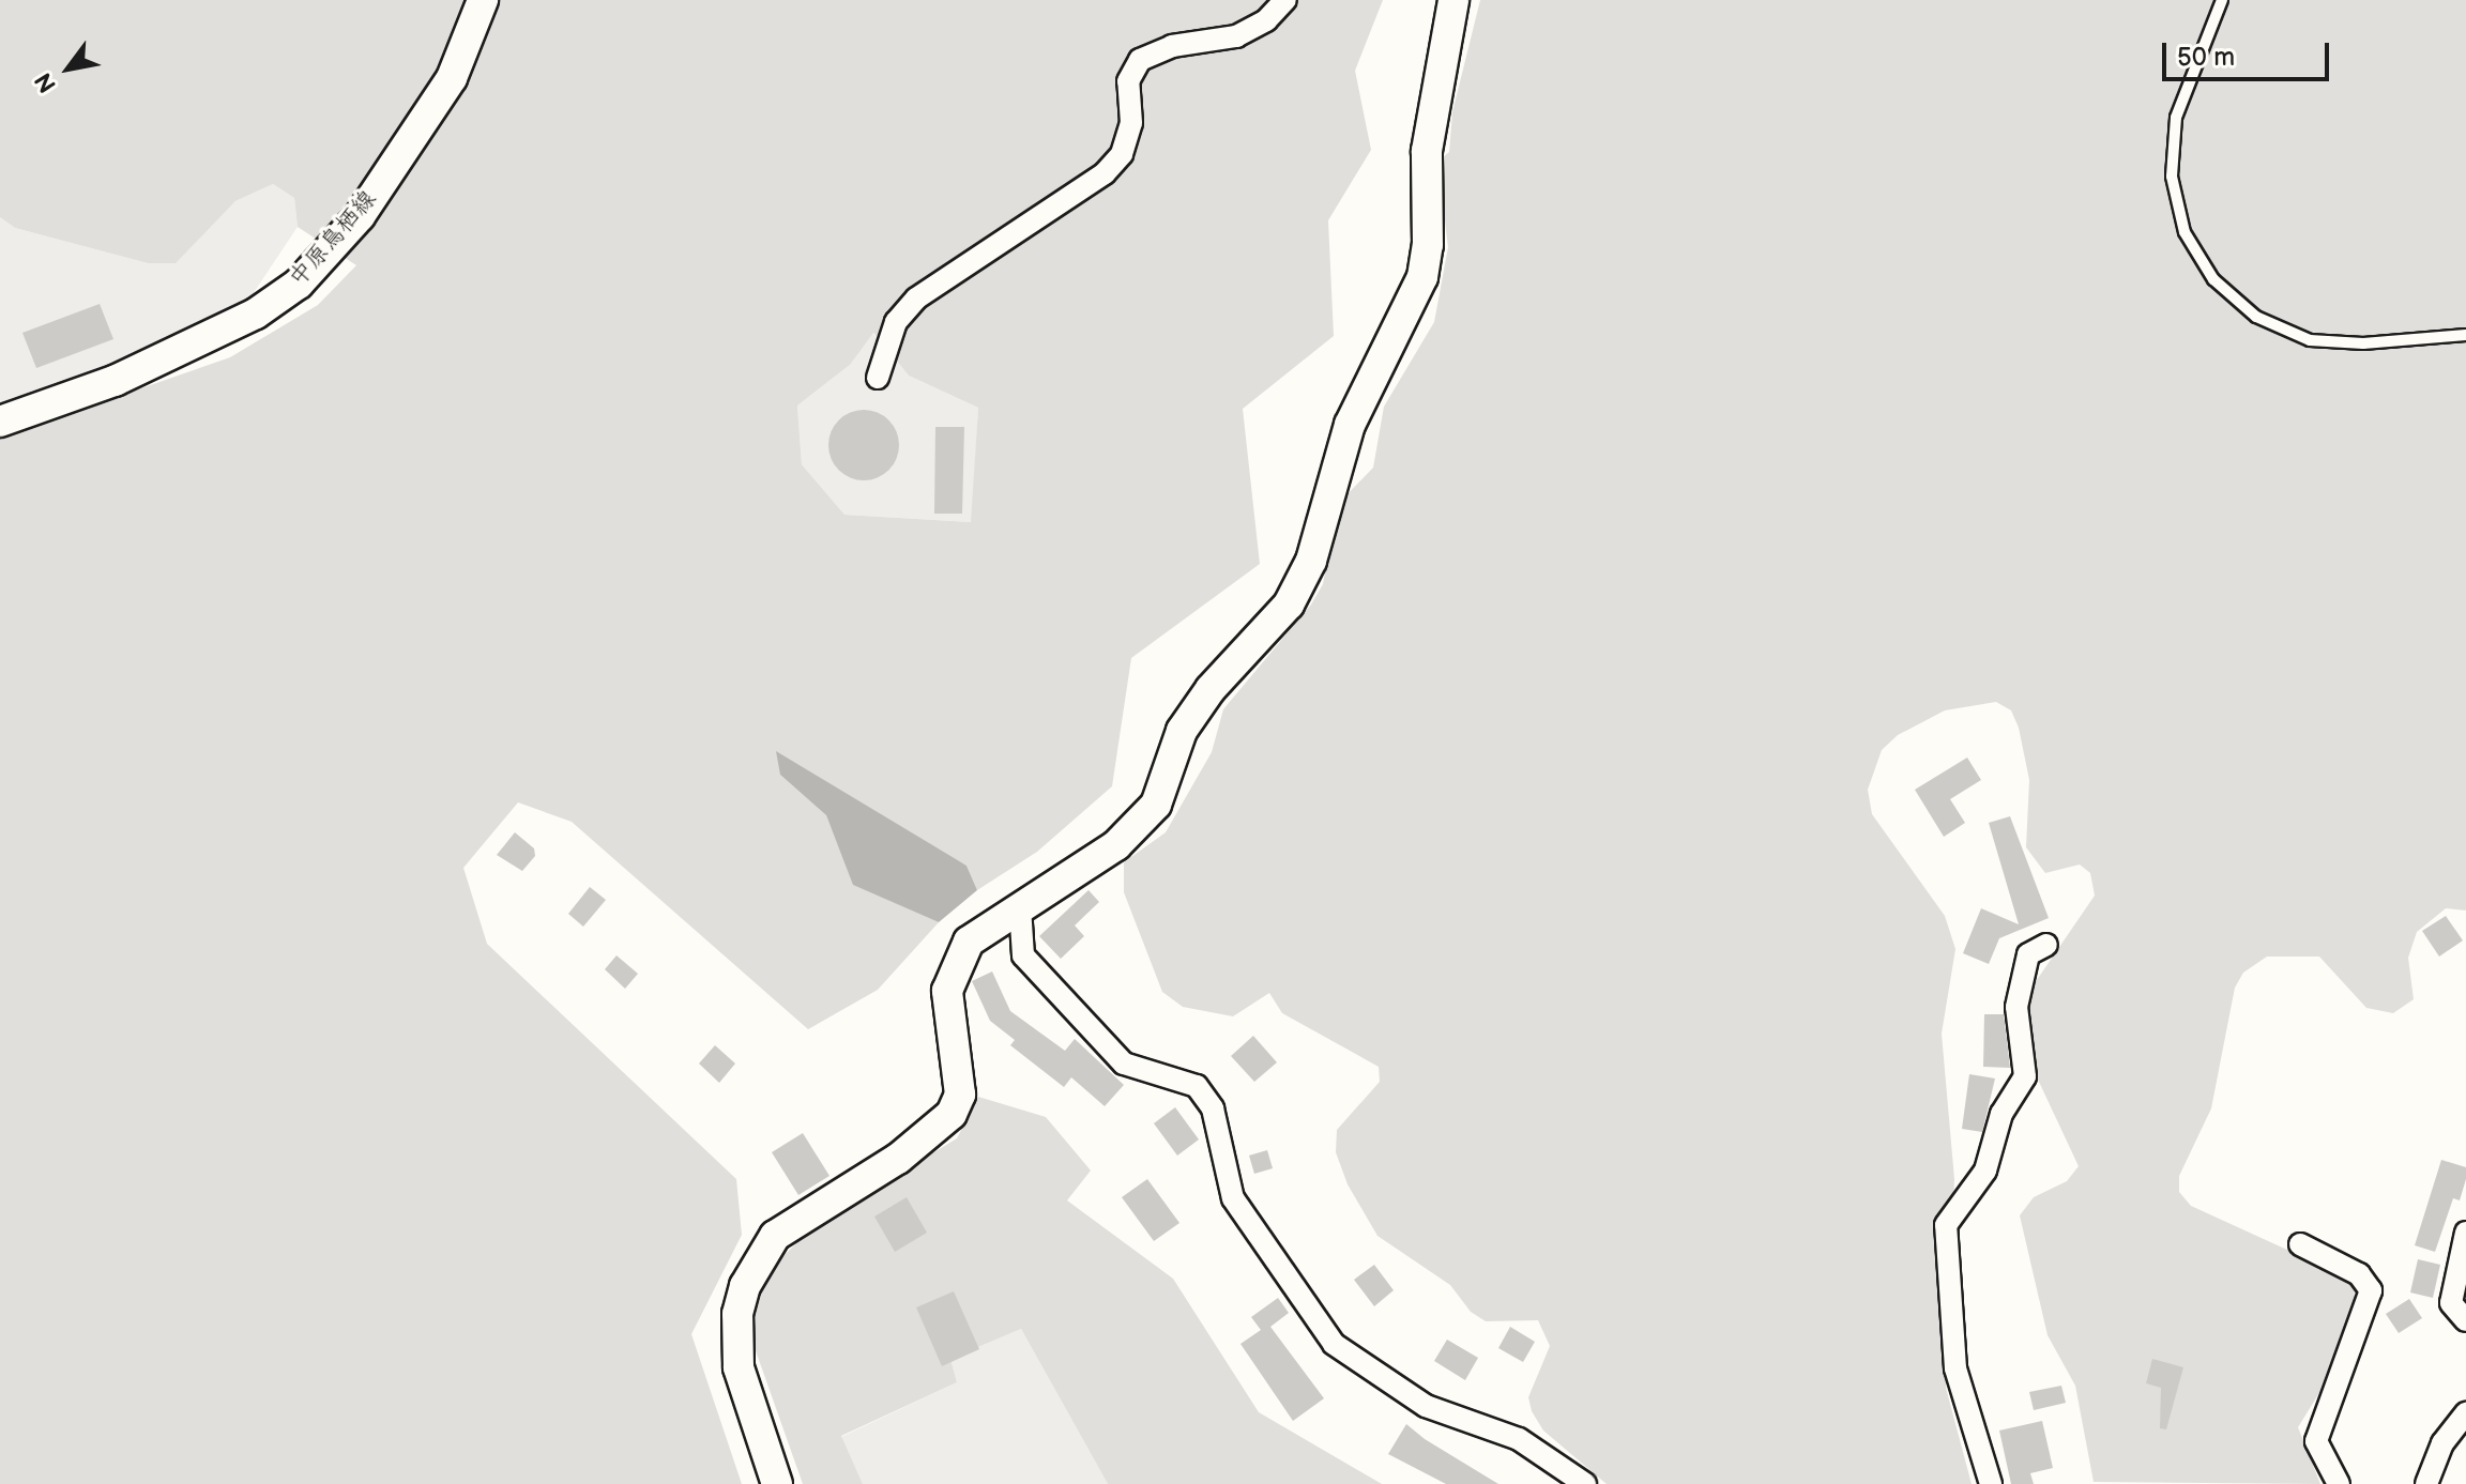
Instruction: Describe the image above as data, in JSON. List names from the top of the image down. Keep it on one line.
{"streets":{"street":["中原鳥栖線"]},"scale_bar":"50 m","north":"bottom left"}
